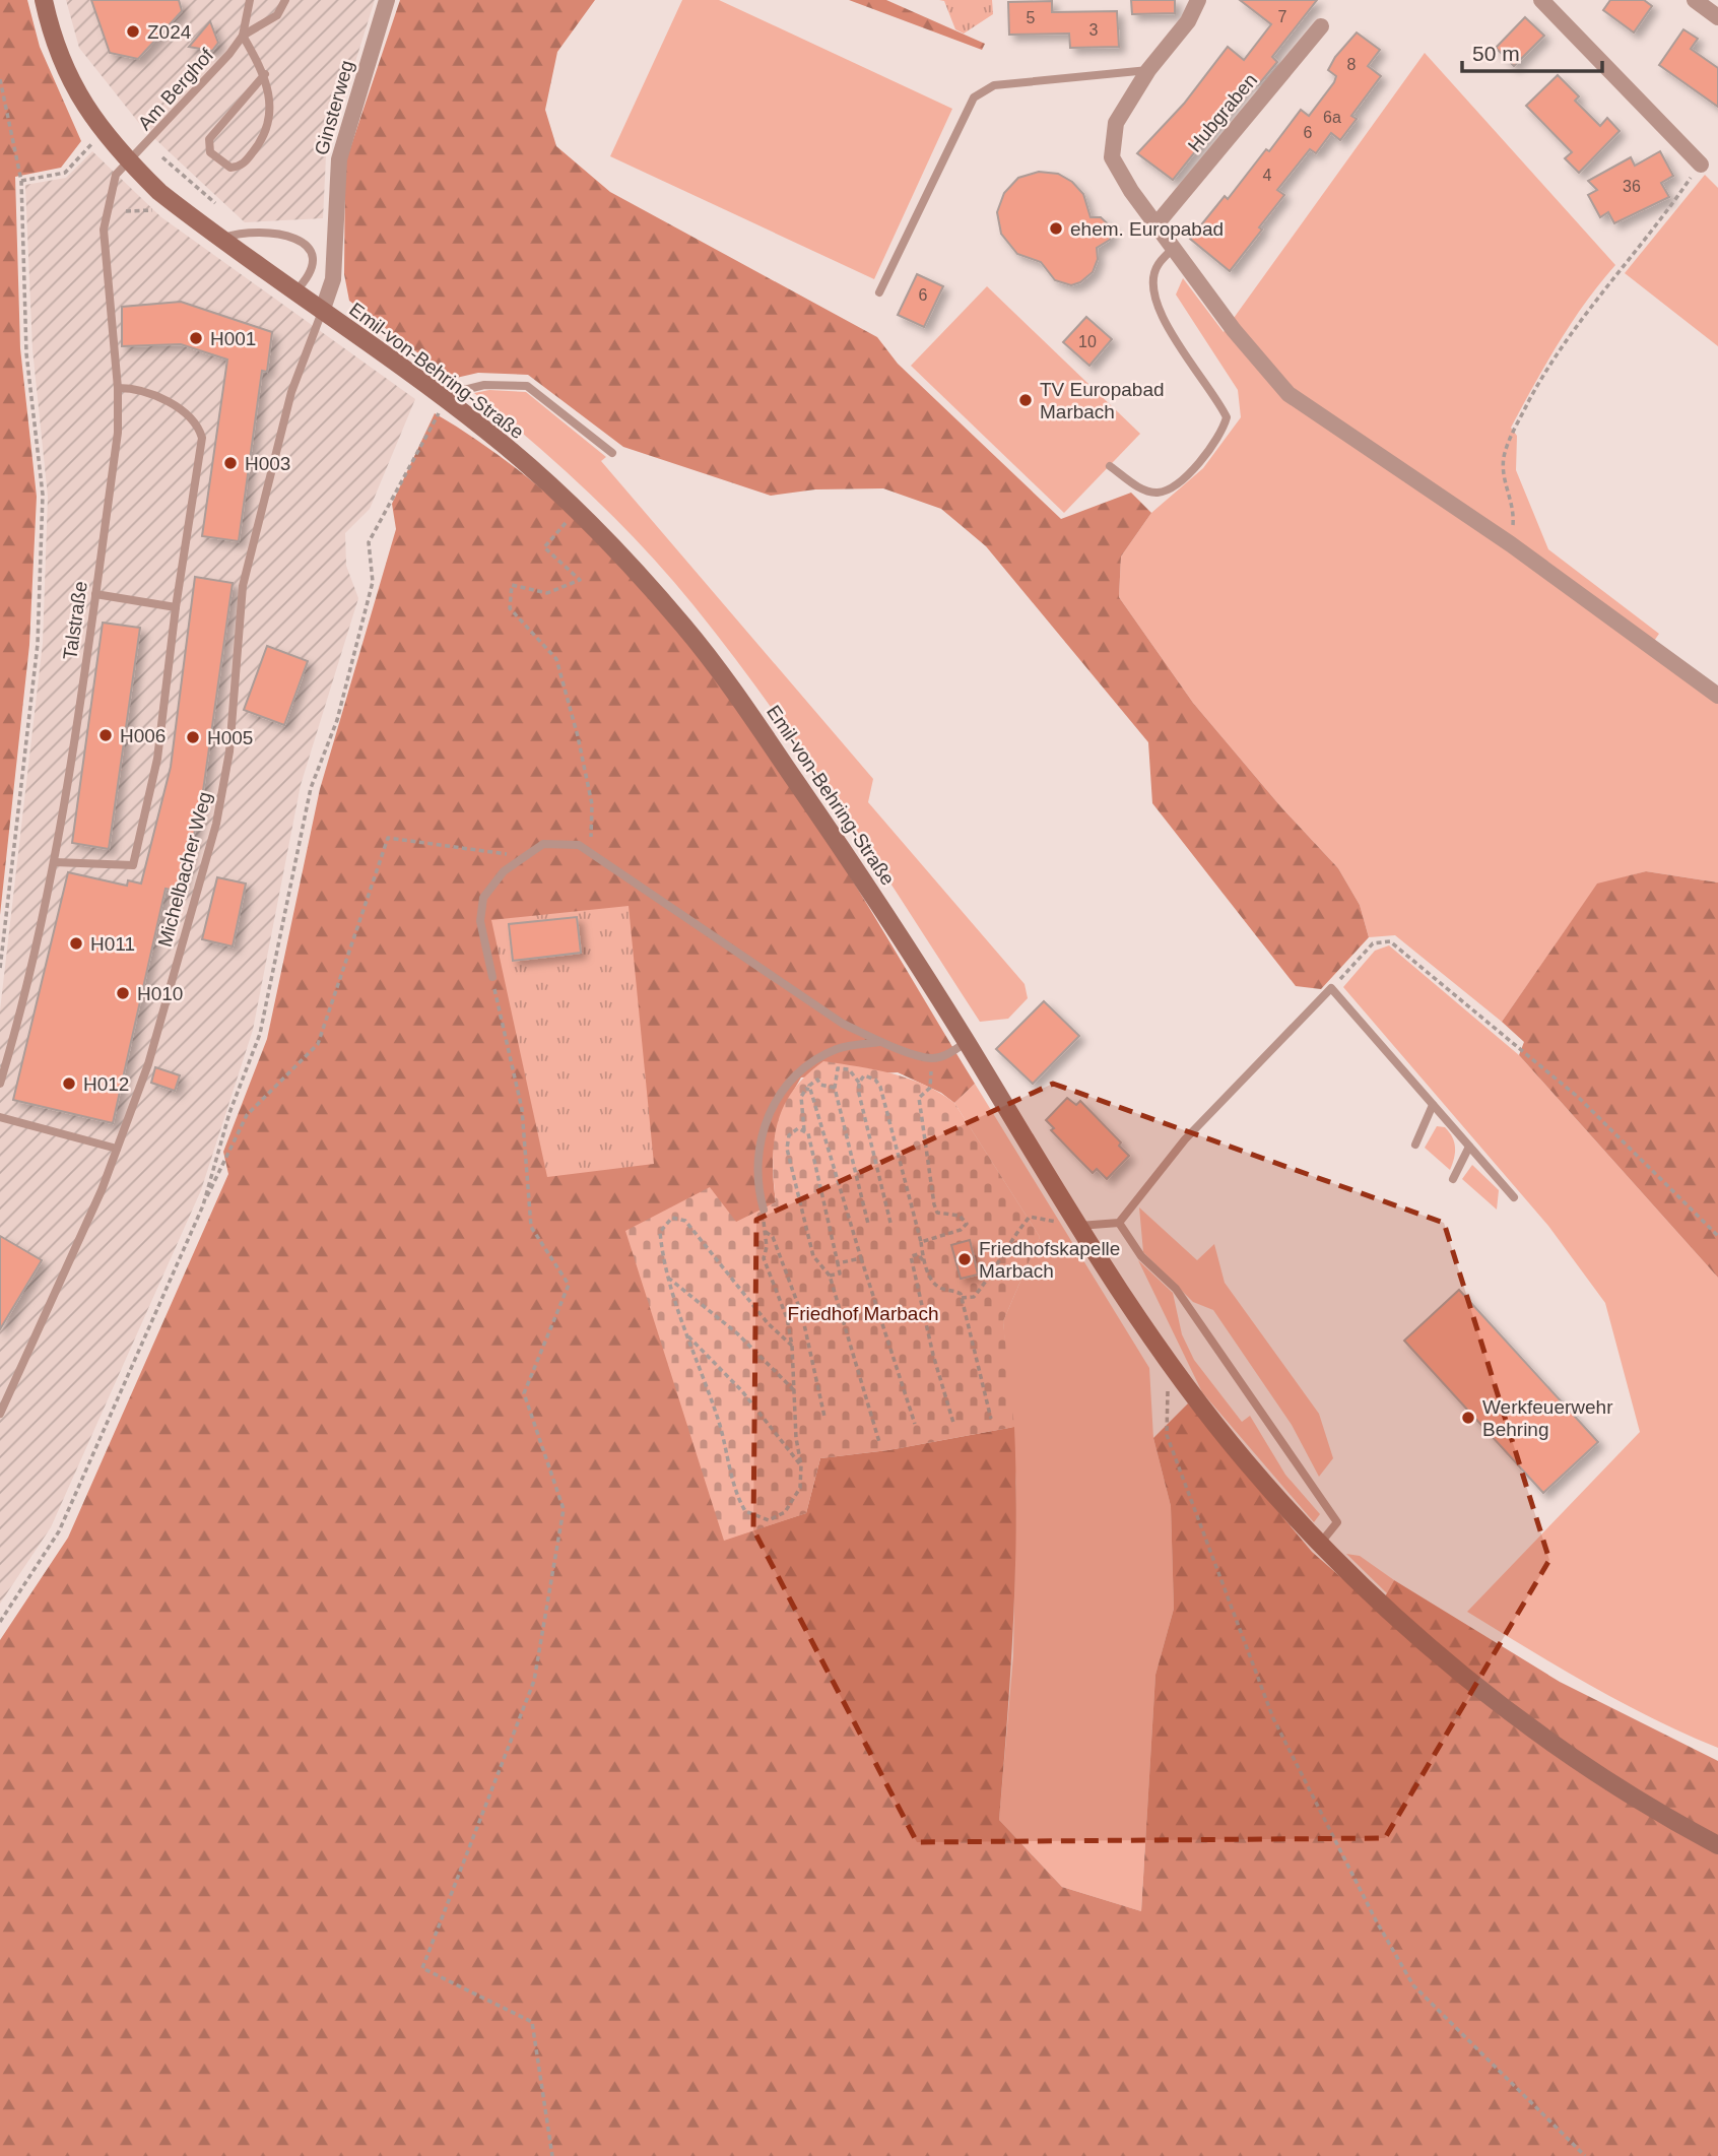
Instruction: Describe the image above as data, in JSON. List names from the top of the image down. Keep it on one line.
{"streets":{"main road":["Emil-von-Behring-Straße"],"street":["Ginsterweg","Hubgraben"],"lane":["Am Berghof","Talstraße","Michelbacher Weg"]},"crossings":[["Am Berghof","Emil-von-Behring-Straße"],["Am Berghof","Talstraße"],["Ginsterweg","Emil-von-Behring-Straße"],["Ginsterweg","Michelbacher Weg"],["Emil-von-Behring-Straße","Talstraße"],["Emil-von-Behring-Straße","Michelbacher Weg"]],"parks":["Friedhof Marbach"],"places":["Z024","ehem. Europabad","H001","TV Europabad Marbach","H003","H006","H005","H011","H010","H012","Friedhofskapelle Marbach","Werkfeuerwehr Behring"],"house_numbers":["7","5","3","8","6a","6","4","36","6","10"],"scale_bar":"50 m"}
